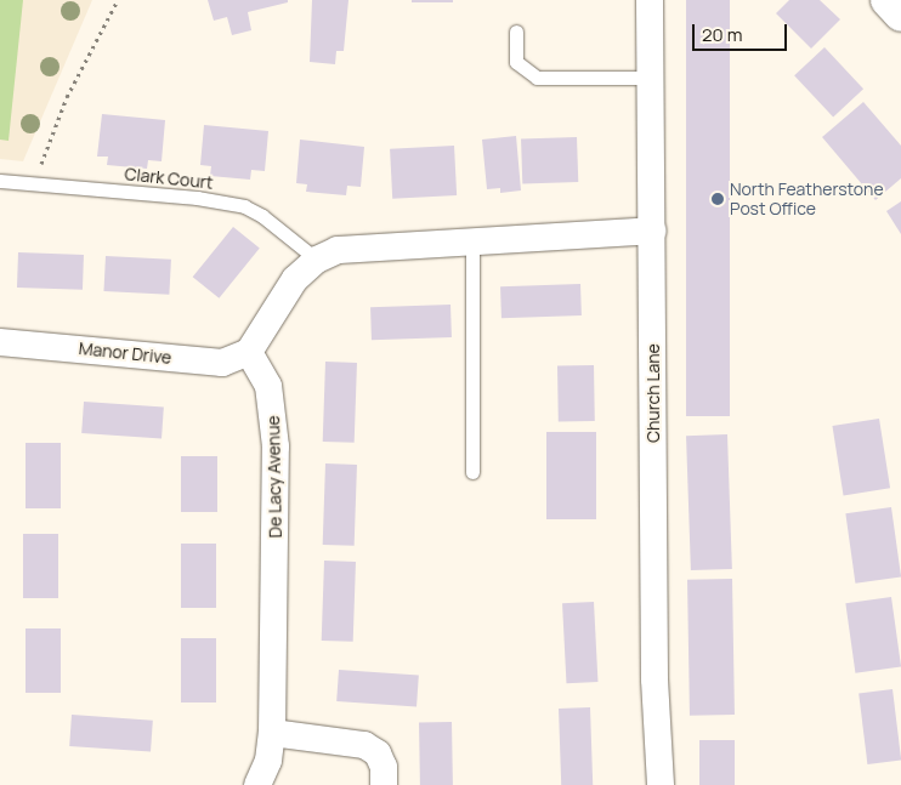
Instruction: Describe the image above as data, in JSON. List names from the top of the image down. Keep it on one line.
{"streets":{"street":["Manor Drive","Church Lane","De Lacy Avenue"],"lane":["Clark Court"]},"crossings":[["Manor Drive","De Lacy Avenue"]],"places":["North Featherstone Post Office"],"scale_bar":"20 m"}
